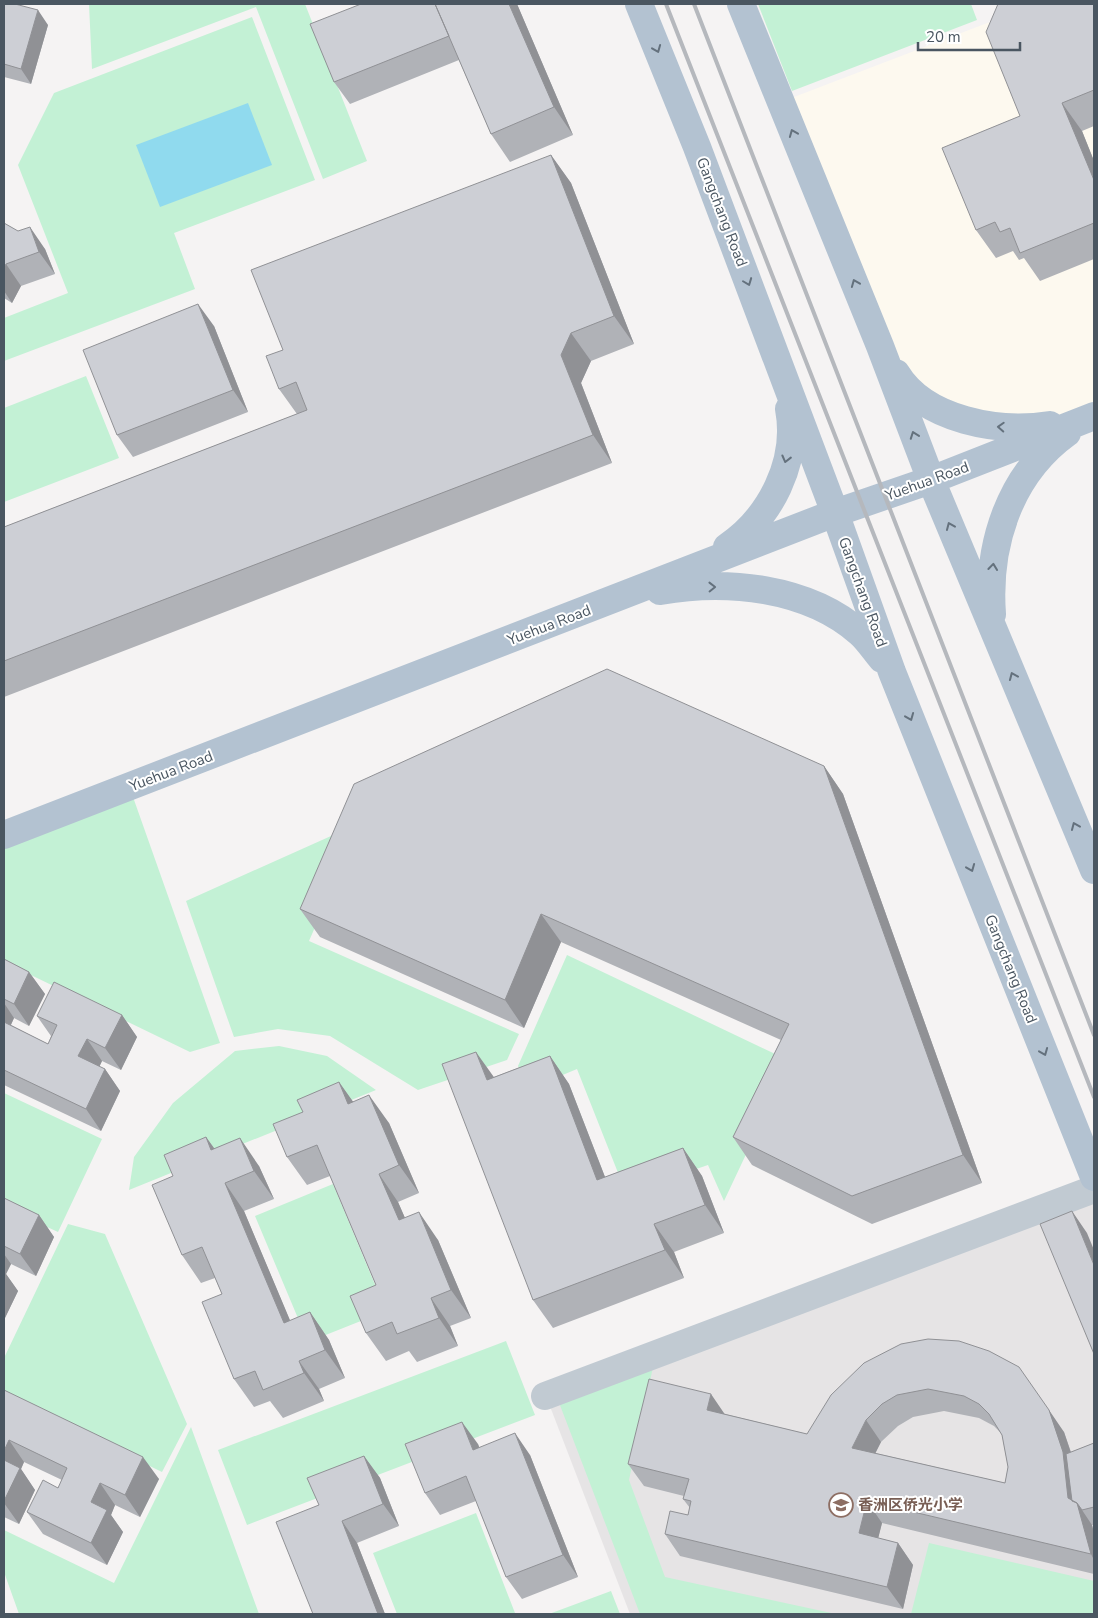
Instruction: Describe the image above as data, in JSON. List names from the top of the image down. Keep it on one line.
{"streets":{"main road":["Gangchang Road","Yuehua Road"]},"crossings":[["Gangchang Road","Yuehua Road"]],"places":{"school or university":["香洲区侨光小学"]},"scale_bar":"20 m"}
